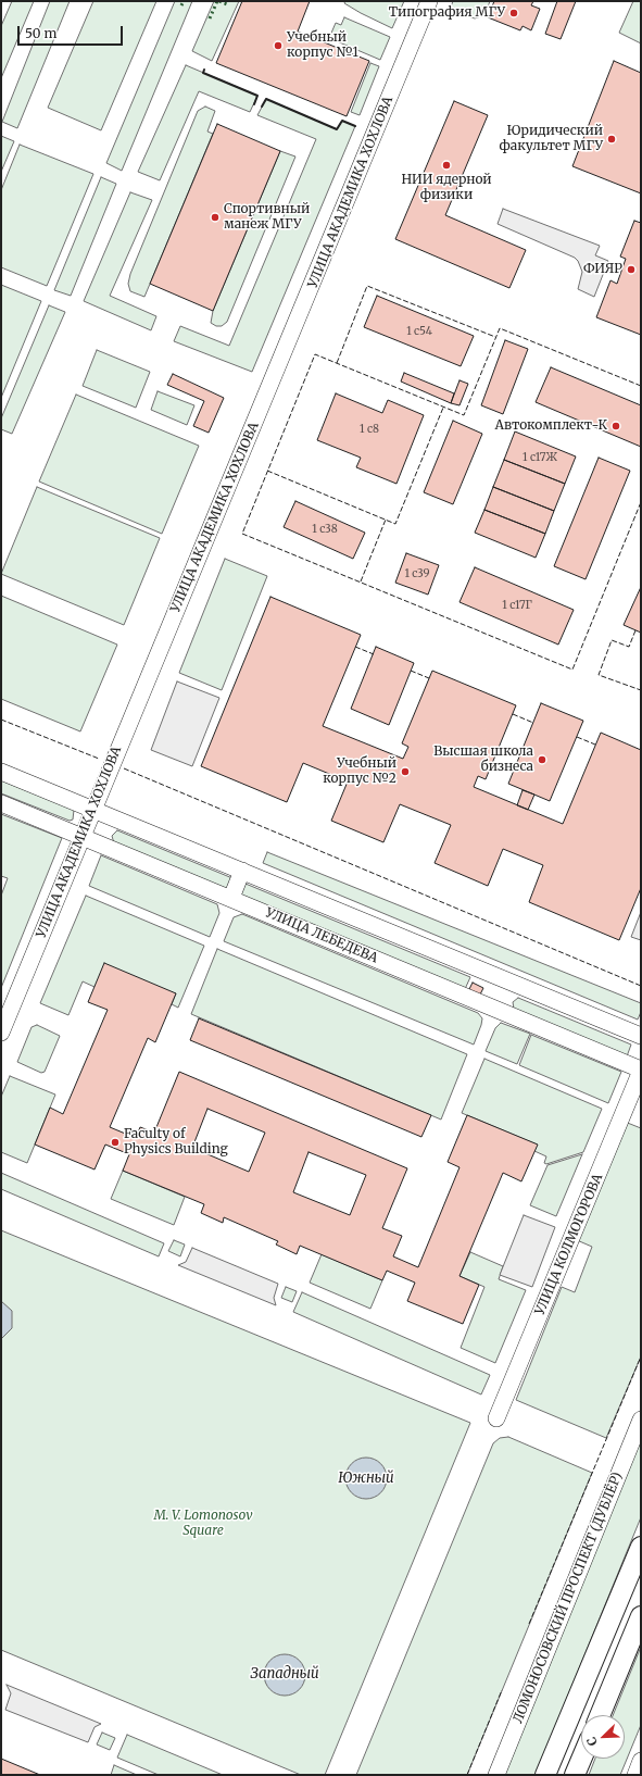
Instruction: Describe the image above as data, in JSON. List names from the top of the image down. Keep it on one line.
{"streets":{"street":["УЛИЦА АКАДЕМИКА ХОХЛОВА","УЛИЦА ЛЕБЕДЕВА","УЛИЦА КОЛМОГОРОВА","ЛОМОНОСОВСКИЙ ПРОСПЕКТ (ДУБЛЁР)"]},"crossings":[["УЛИЦА АКАДЕМИКА ХОХЛОВА","УЛИЦА ЛЕБЕДЕВА"],["УЛИЦА ЛЕБЕДЕВА","УЛИЦА КОЛМОГОРОВА"]],"water":["Южный","Западный"],"parks":["M. V. Lomonosov Square"],"places":["Типография МГУ","Учебный корпус №1","Юридический факультет МГУ","НИИ ядерной физики","Спортивный манеж МГУ","ФИЯР","Автокомплект-К","Высшая школа бизнеса","Учебный корпус №2","Faculty of Physics Building"],"house_numbers":["1 с54","1 с8","1 с17Ж","1 с38","1 с39","1 с17Г"],"scale_bar":"50 m","north":"bottom left"}
